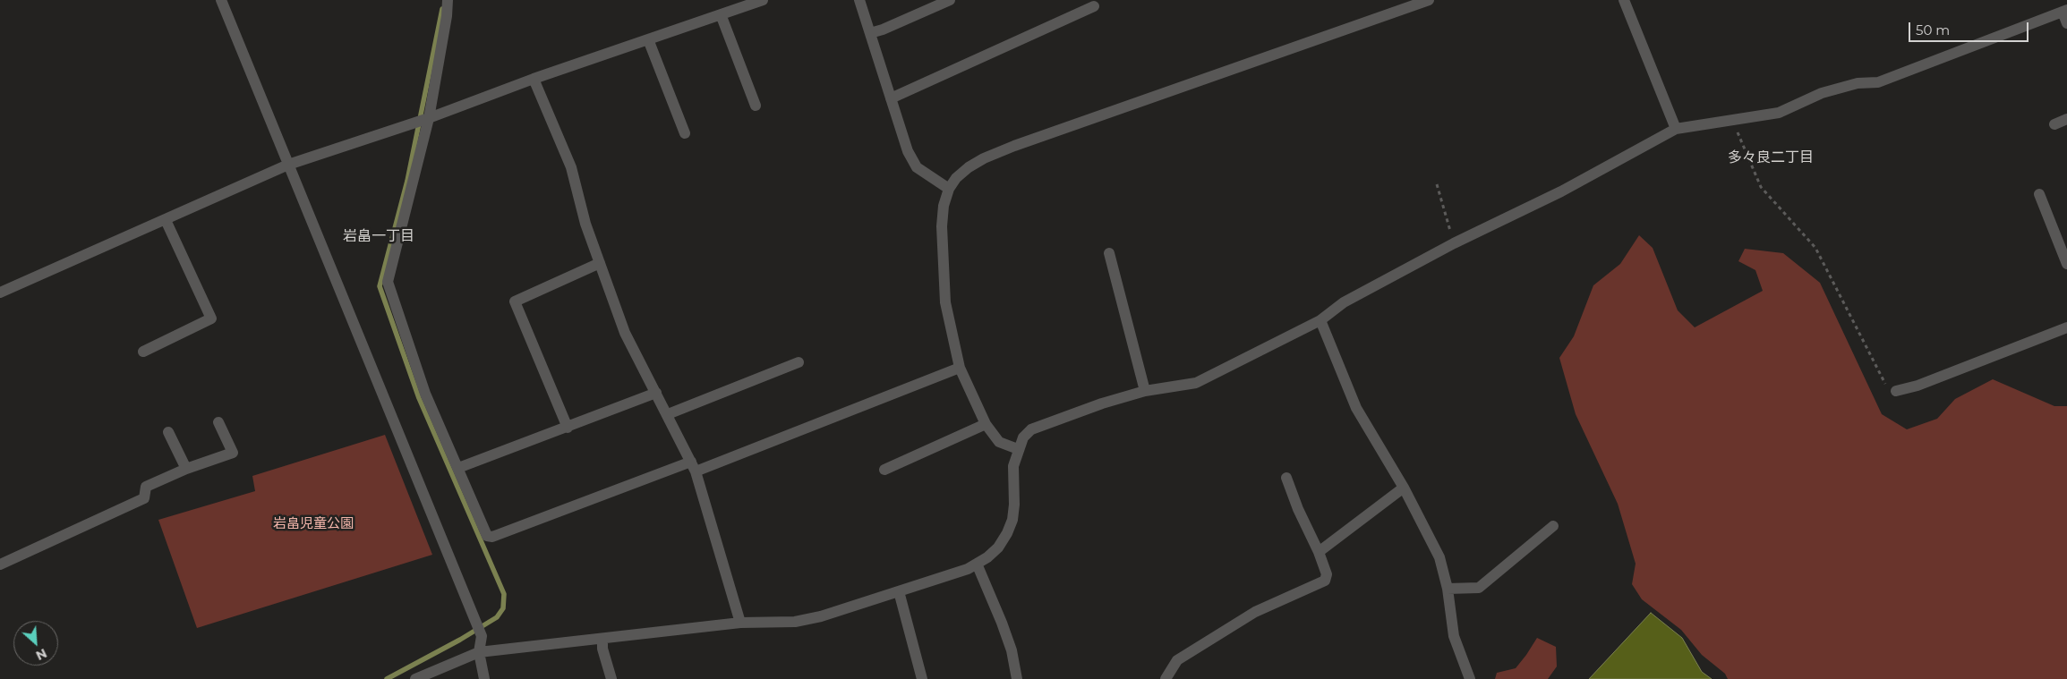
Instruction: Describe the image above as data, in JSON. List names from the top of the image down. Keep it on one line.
{"districts":["多々良二丁目","岩畠一丁目"],"parks":["岩畠児童公園"],"scale_bar":"50 m","north":"bottom right"}
